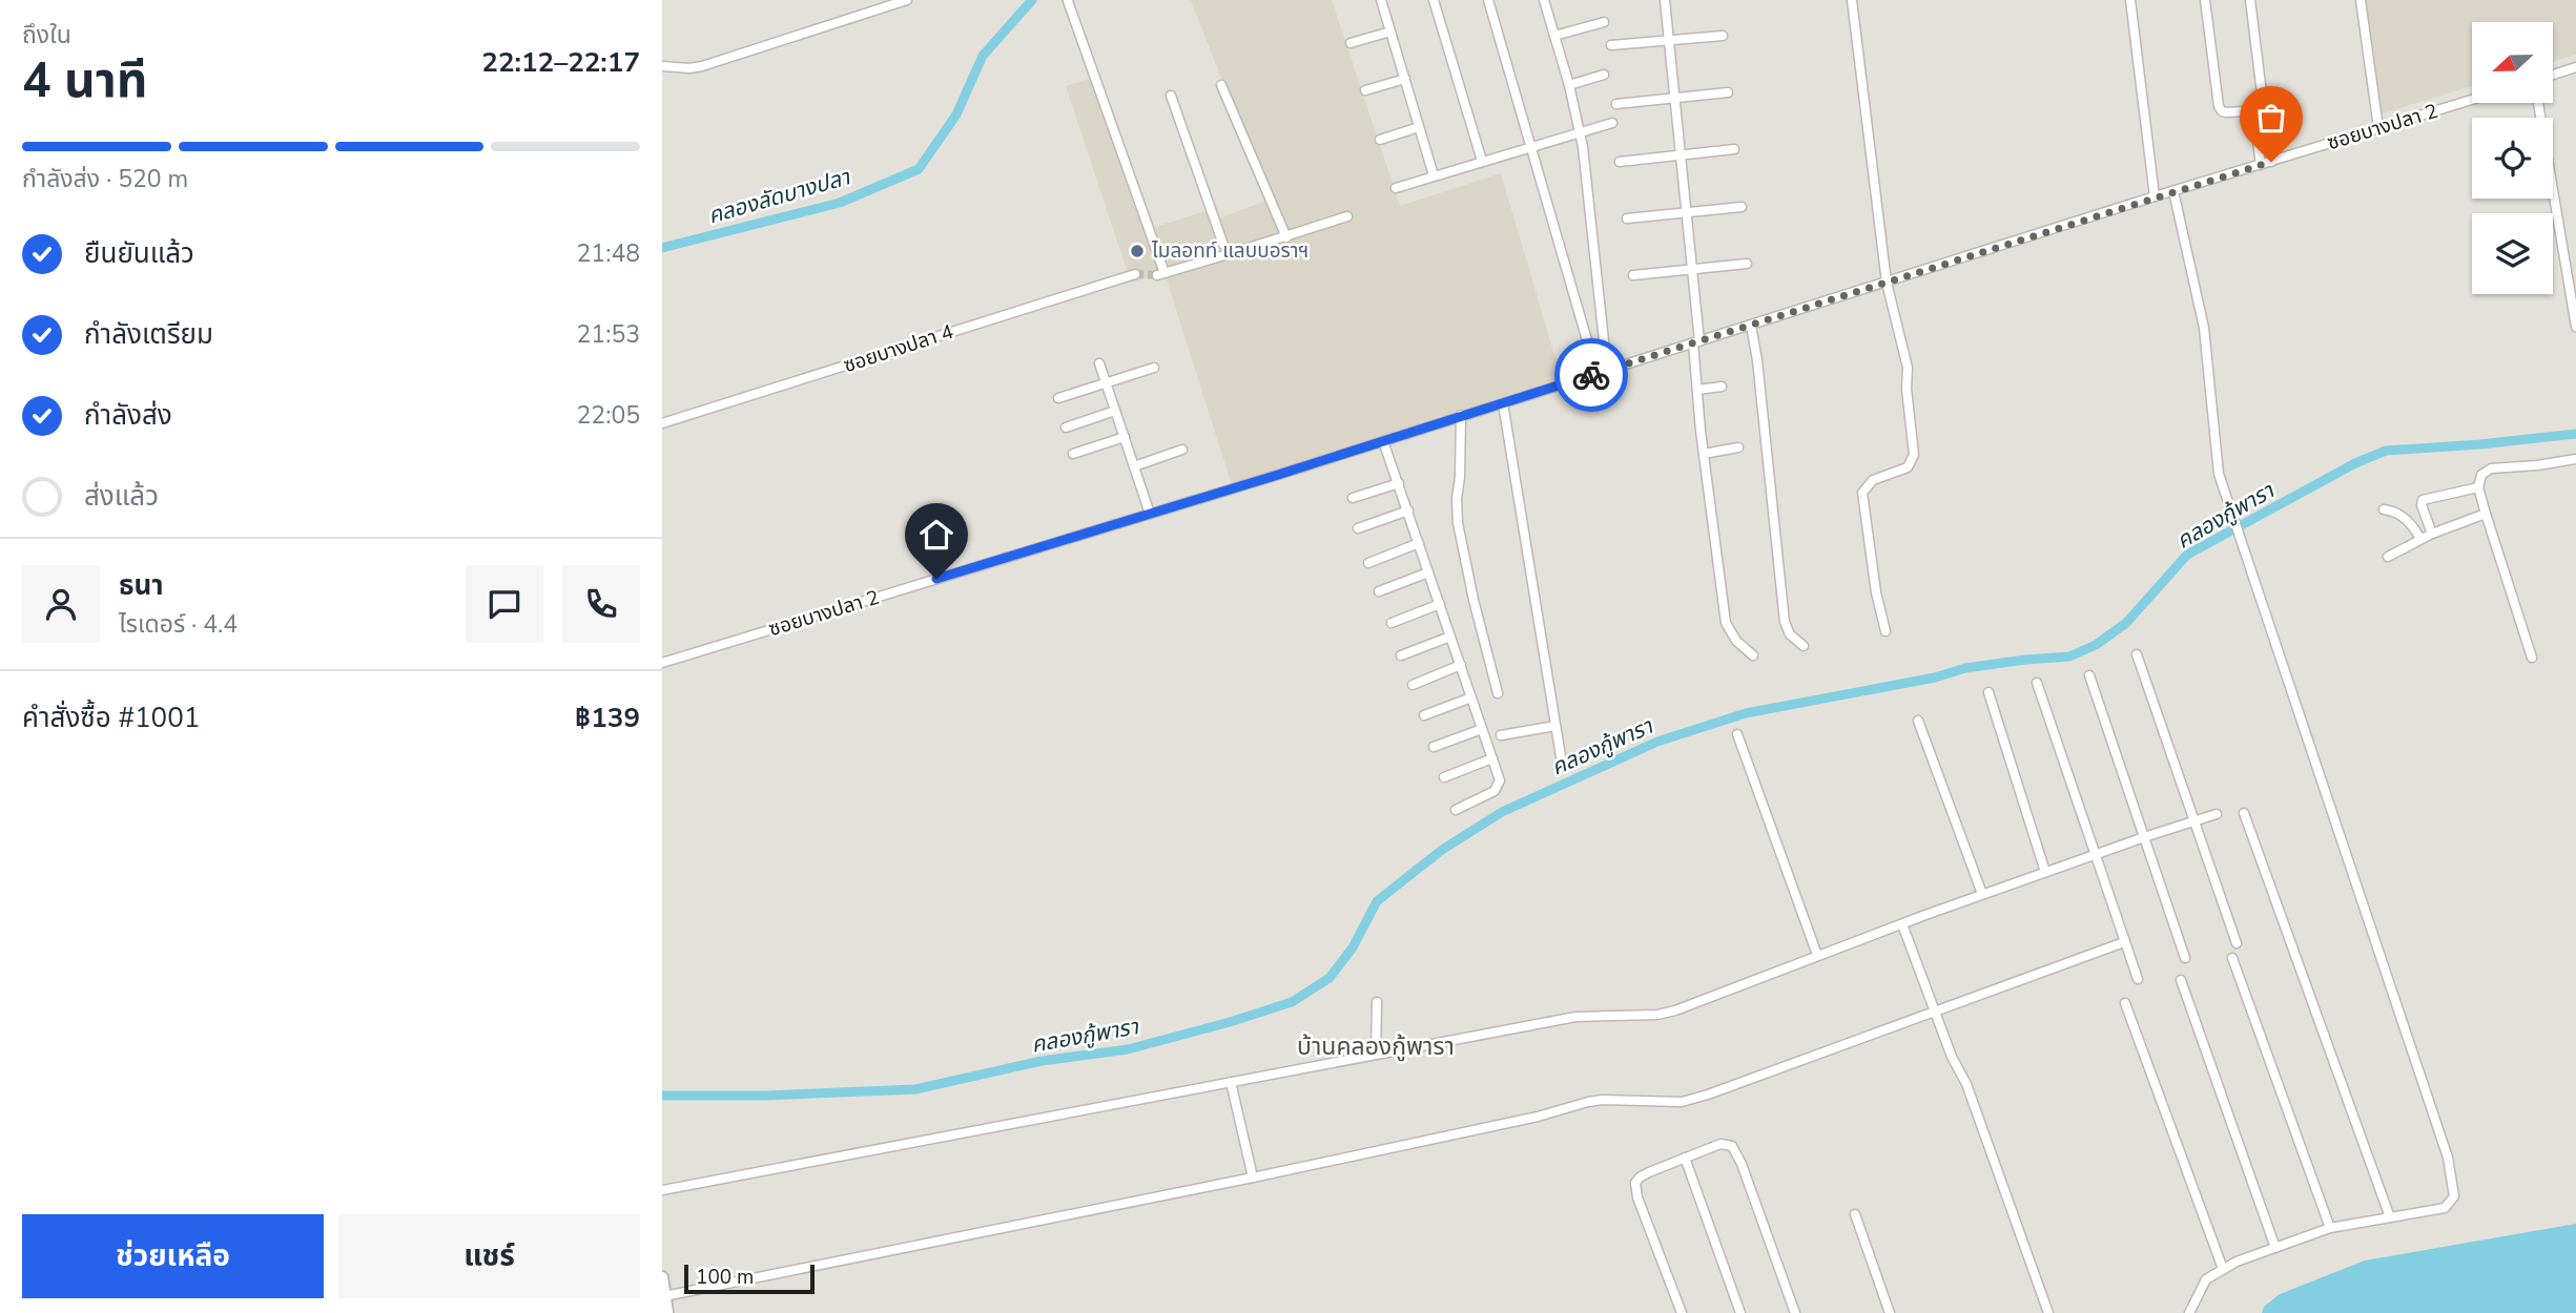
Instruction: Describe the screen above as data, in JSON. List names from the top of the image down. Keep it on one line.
{"streets":{"street":["ซอยบางปลา 2","ซอยบางปลา 4"]},"districts":["บ้านคลองกู้พารา"],"water":["คลองลัดบางปลา","คลองกู้พารา"],"places":["ไมลอทท์ แลบบอราฯ"],"scale_bar":"100 m","north":"left","page":{"heading":["4 นาที","ถึงใน","22:12–22:17"],"panel":["ธนา","ไรเดอร์ · 4.4","คำสั่งซื้อ #1001","฿139"],"bar":"กำลังส่ง · 520 m","list":[["ยืนยันแล้ว","21:48"],["กำลังเตรียม","21:53"],["กำลังส่ง","22:05"],"ส่งแล้ว"],"buttons":["ช่วยเหลือ","แชร์"],"scale":"100 m"}}
